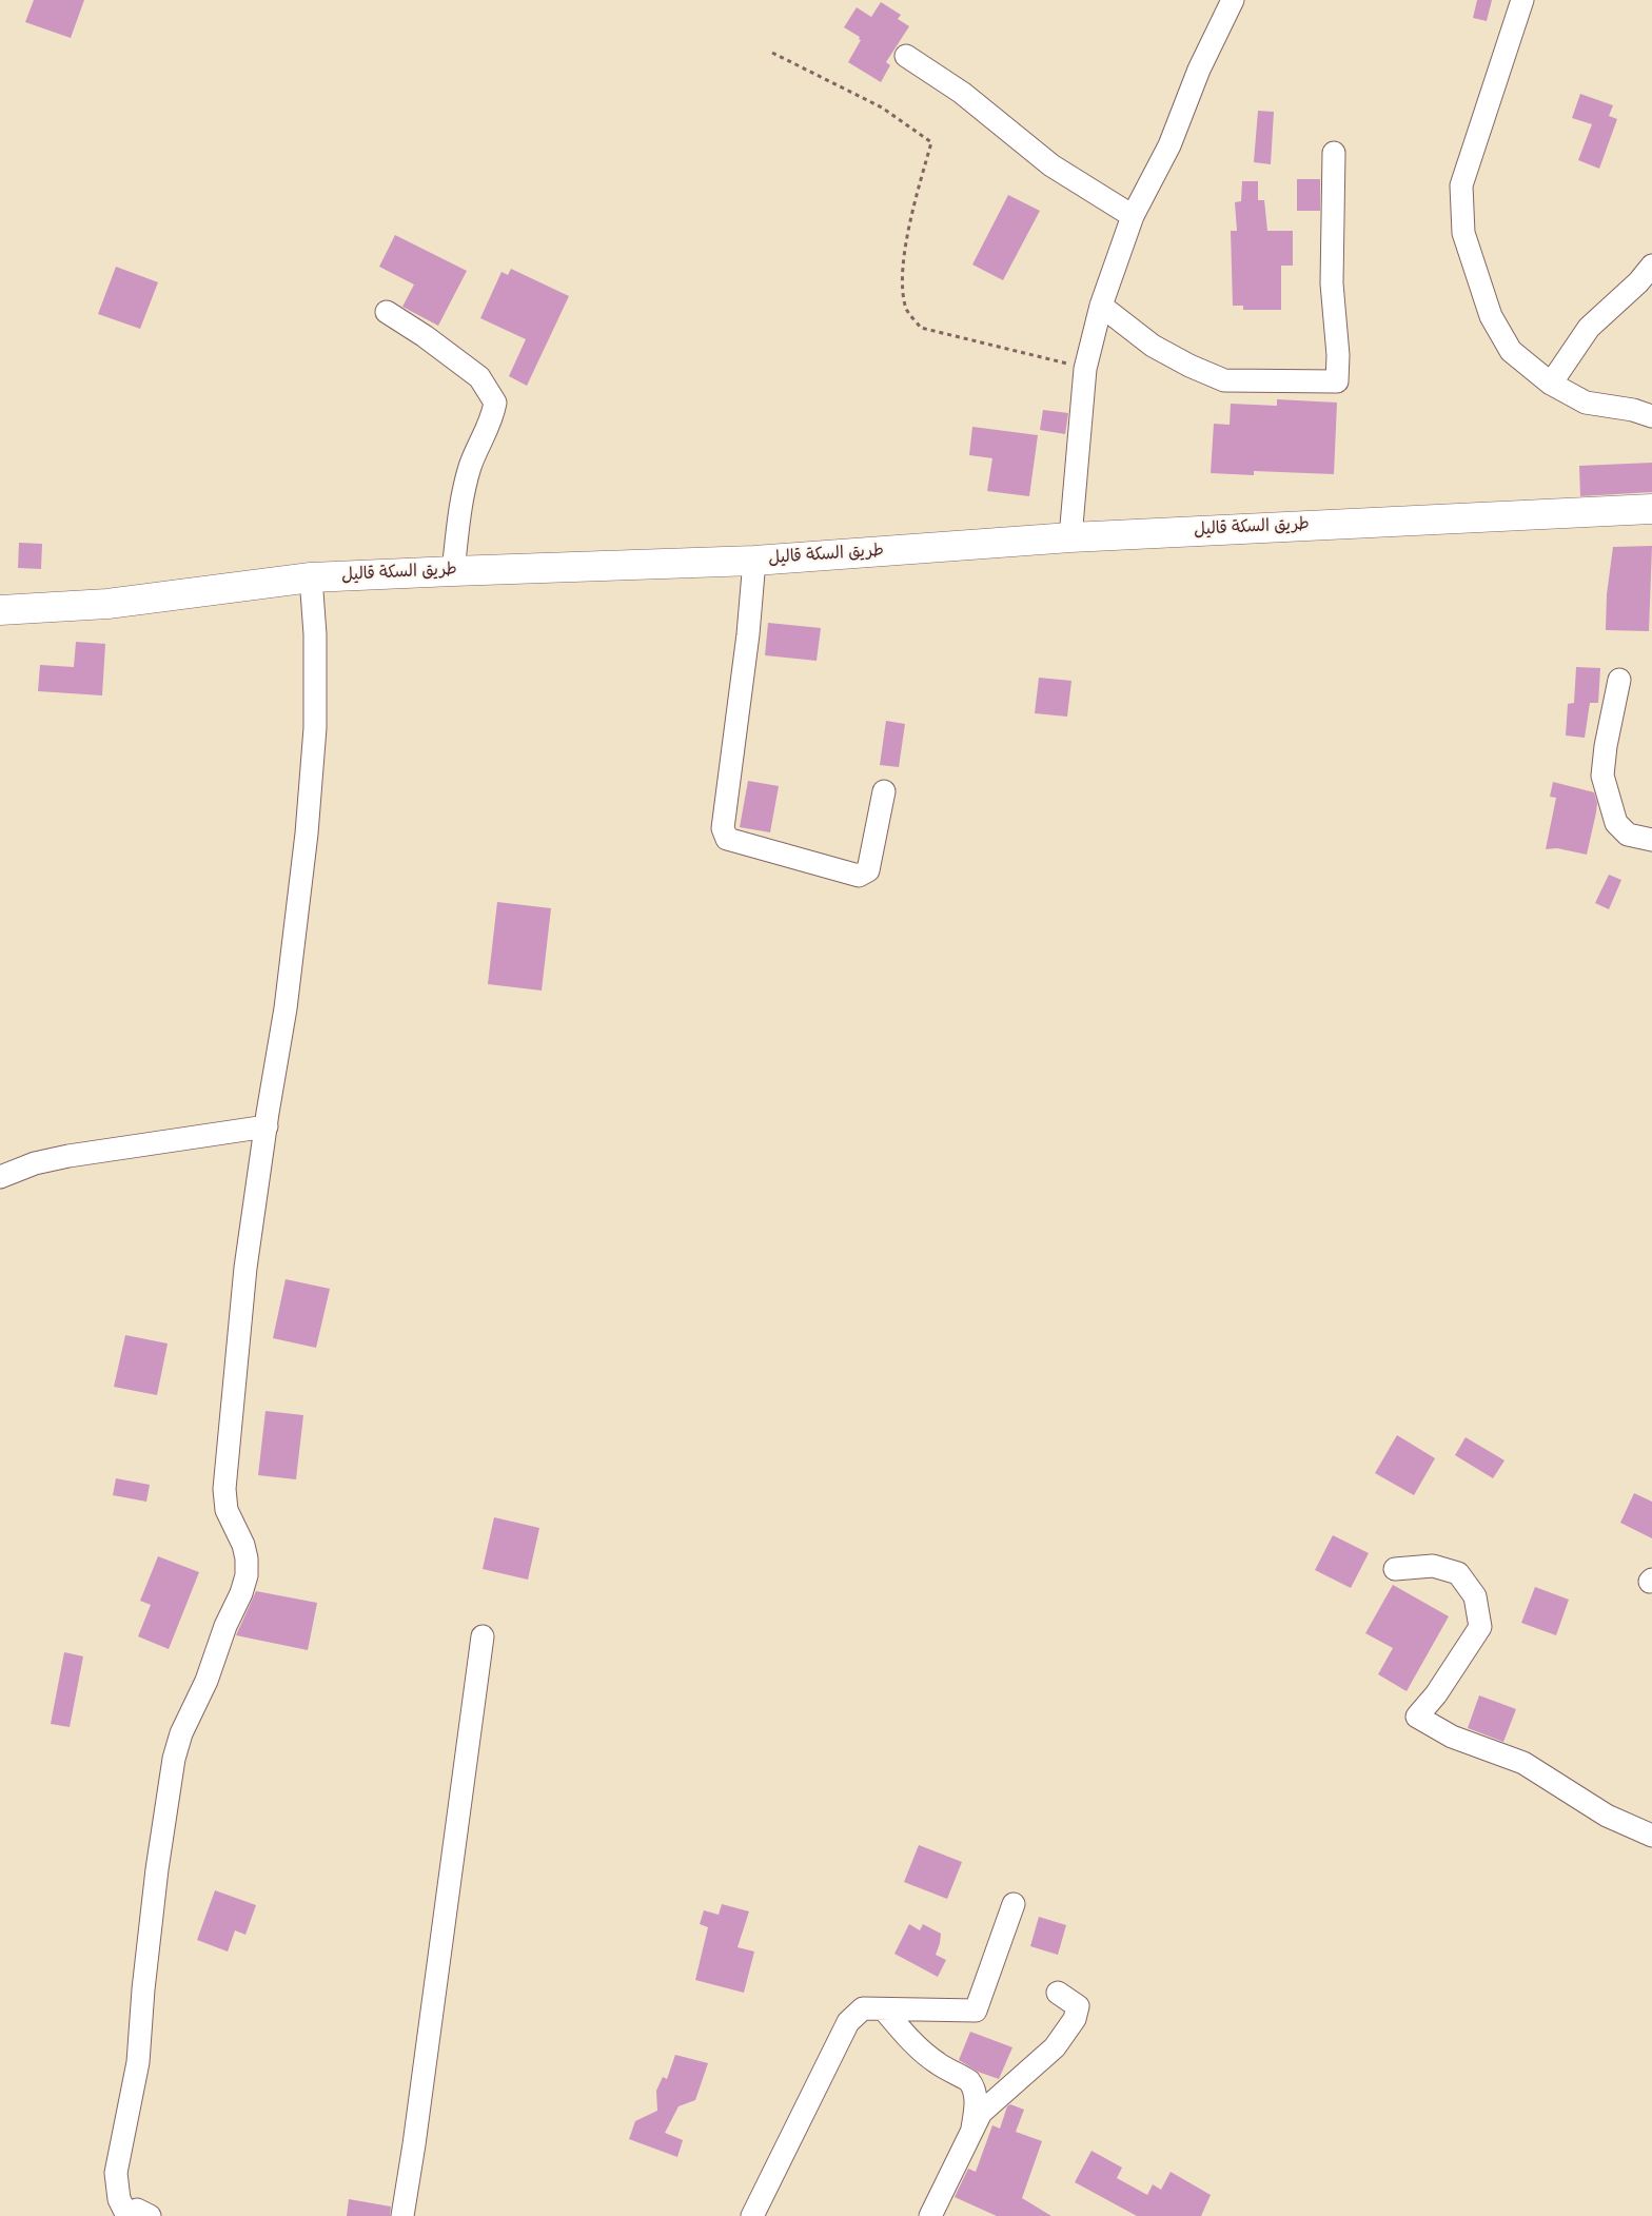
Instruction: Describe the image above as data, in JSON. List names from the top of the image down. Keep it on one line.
{"streets":{"main road":["طريق السكة قاليل"]}}
